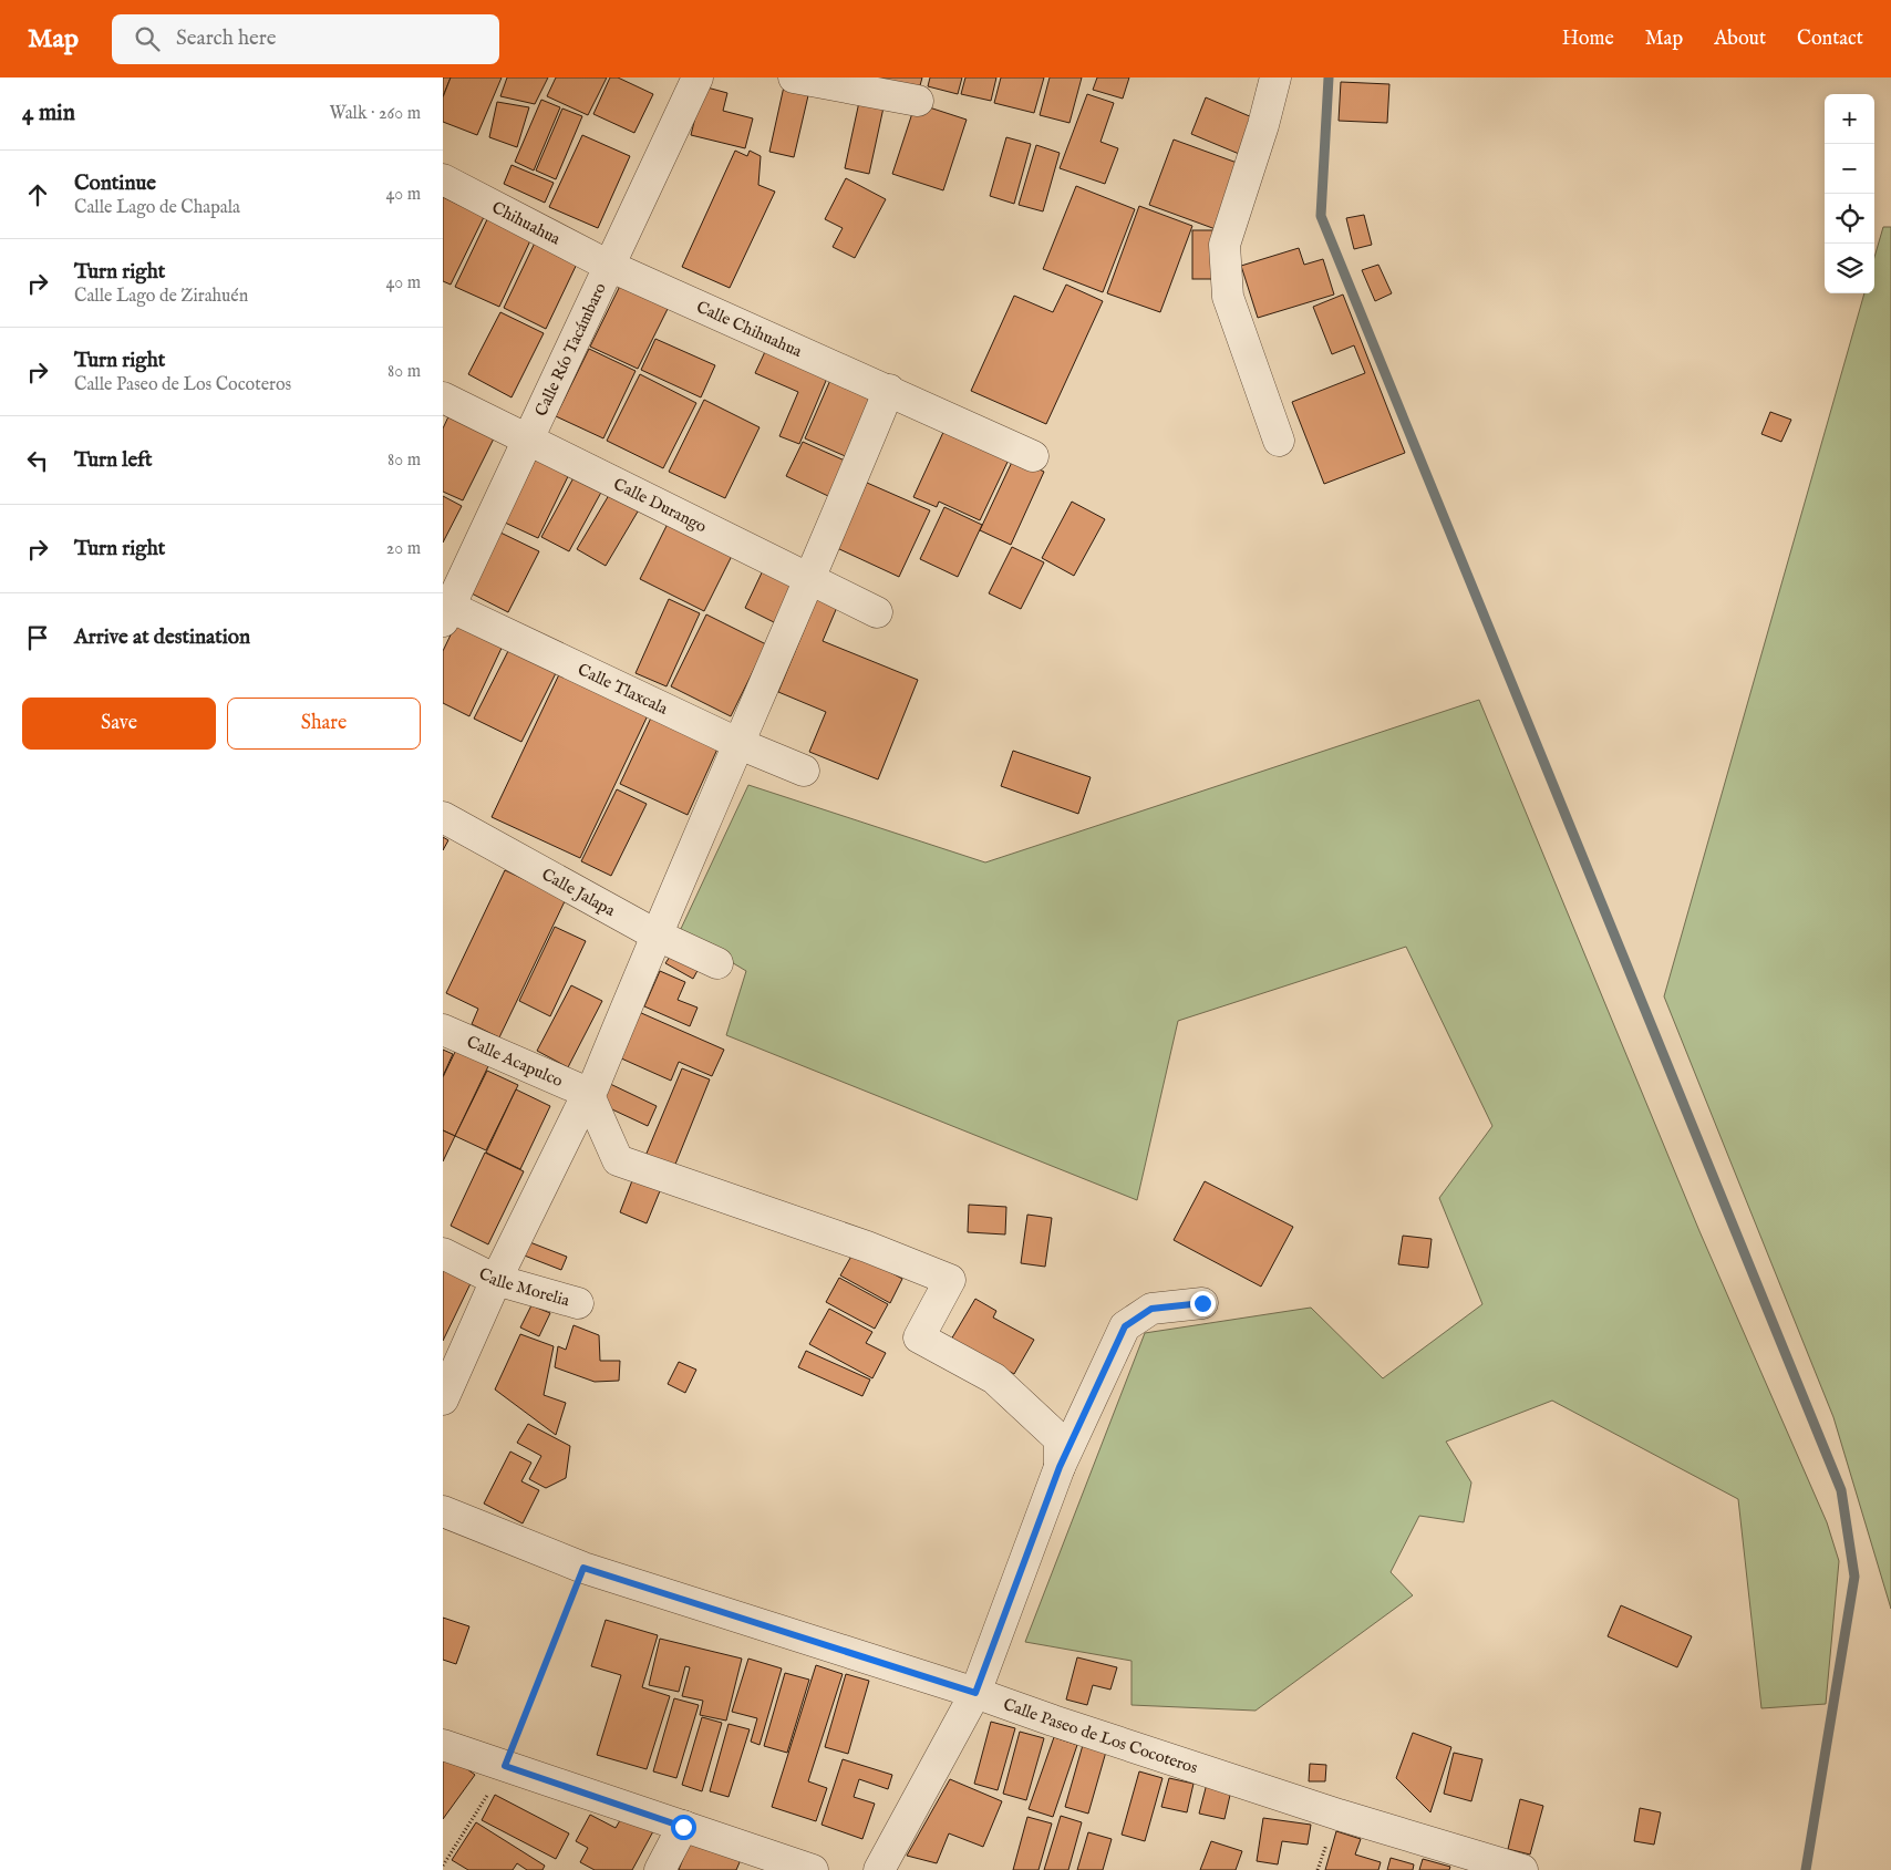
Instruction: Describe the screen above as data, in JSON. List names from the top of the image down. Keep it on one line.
{"streets":{"street":["Chihuahua","Calle Chihuahua","Calle Río Tacámbaro","Calle Durango","Calle Tlaxcala","Calle Jalapa","Calle Acapulco","Calle Morelia","Calle Paseo de Los Cocoteros"]},"crossings":[["Chihuahua","Calle Chihuahua"],["Chihuahua","Calle Río Tacámbaro"],["Calle Chihuahua","Calle Río Tacámbaro"],["Calle Río Tacámbaro","Calle Durango"],["Calle Río Tacámbaro","Calle Tlaxcala"]],"page":{"header":"Map","search":"Search here","nav":["Home","Map","About","Contact"],"heading":["4 min","Walk · 260 m"],"map_buttons":["+","−"],"list":[["Continue","Calle Lago de Chapala","40 m"],["Turn right","Calle Lago de Zirahuén","40 m"],["Turn right","Calle Paseo de Los Cocoteros","80 m"],["Turn left","80 m"],["Turn right","20 m"],"Arrive at destination"],"buttons":["Save","Share"]}}
